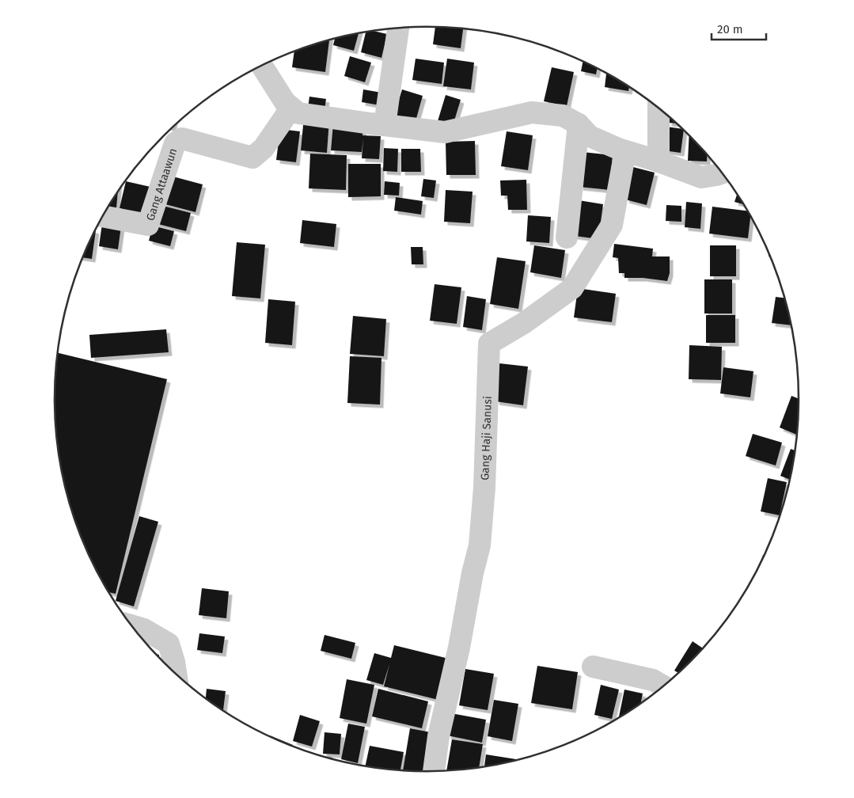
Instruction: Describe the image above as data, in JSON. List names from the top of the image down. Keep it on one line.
{"streets":{"street":["Gang Attaawun","Gang Haji Sanusi"]},"scale_bar":"20 m"}
